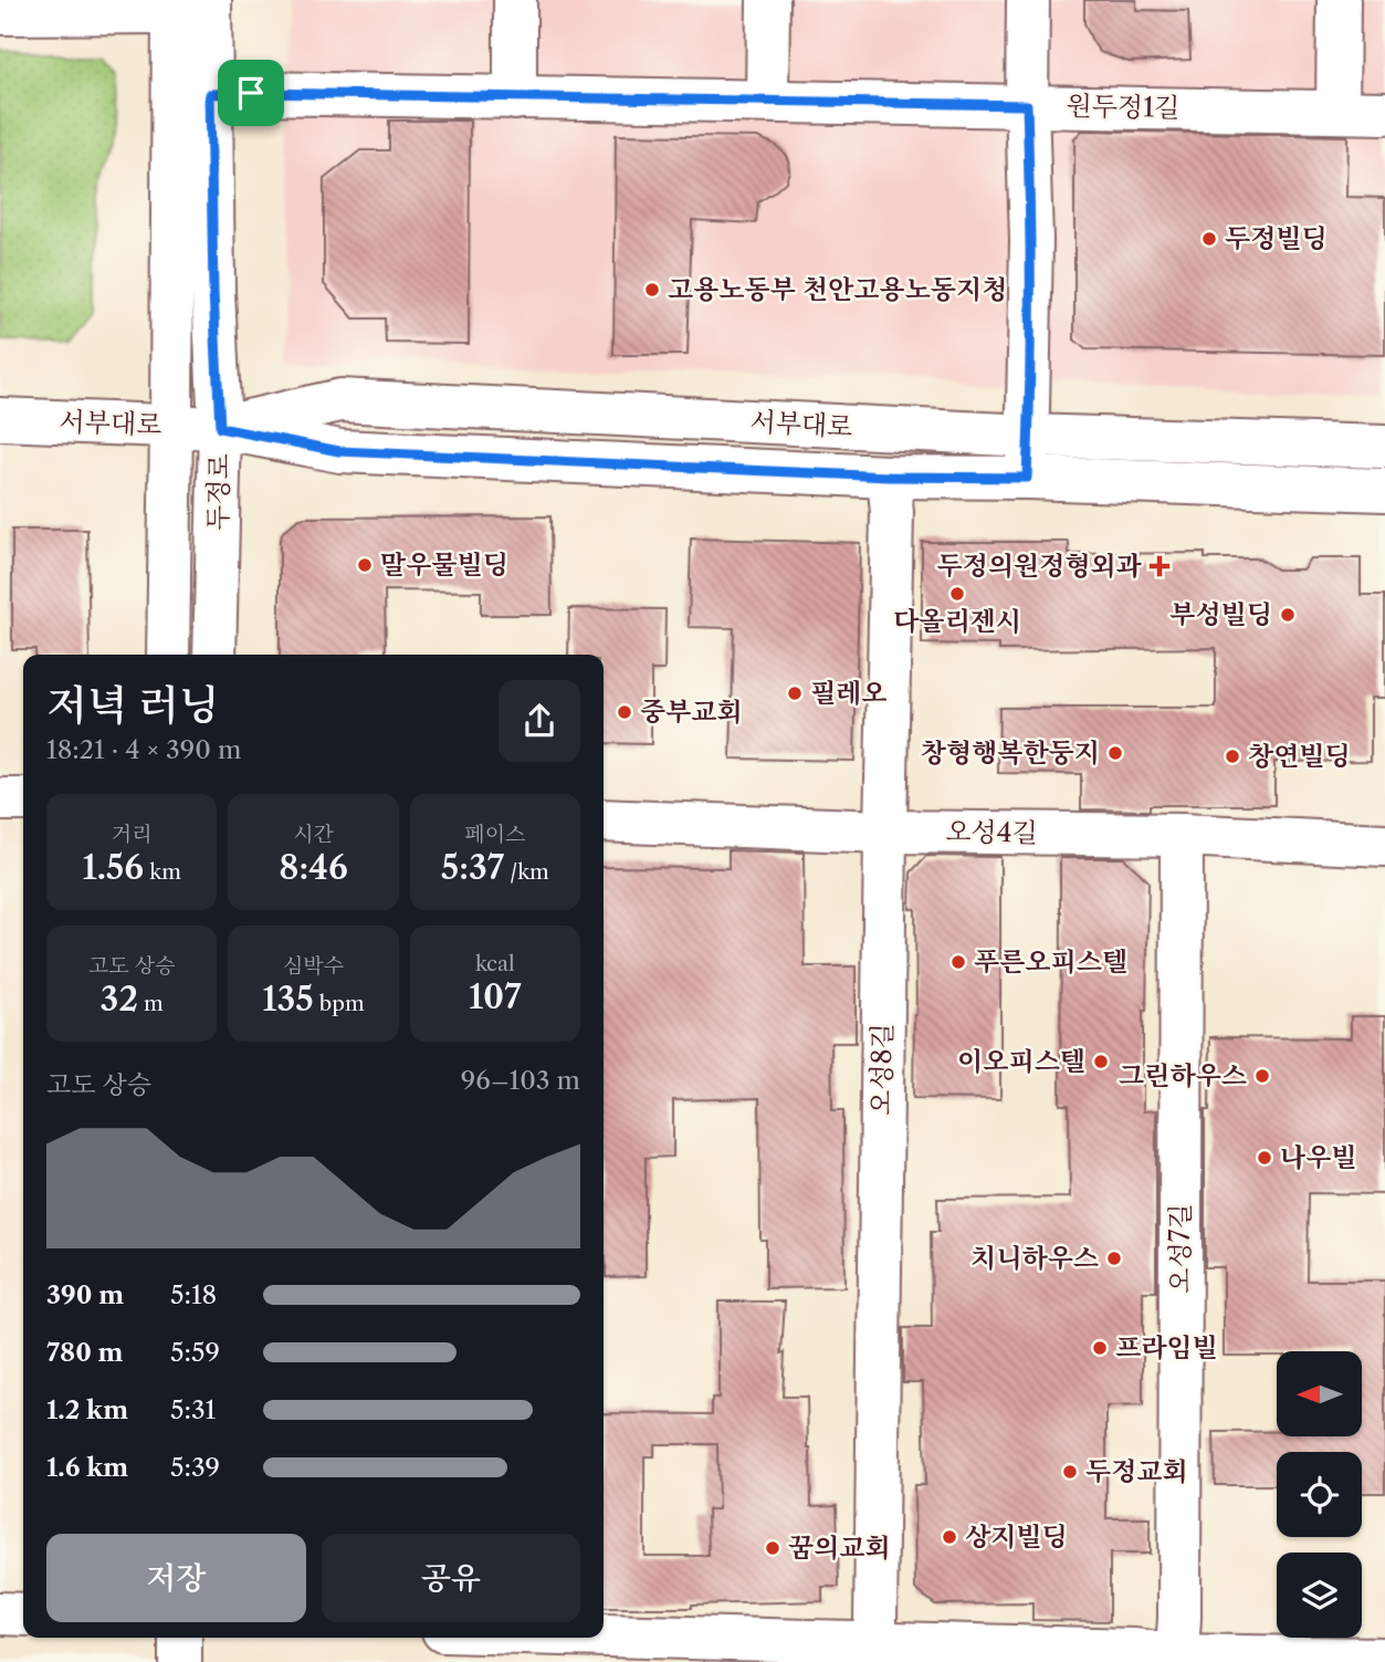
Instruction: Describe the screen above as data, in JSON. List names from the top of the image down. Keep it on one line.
{"streets":{"street":["원두정1길","서부대로","두정로","오성4길","오성8길","오성7길"]},"crossings":[["원두정1길","두정로"],["서부대로","두정로"],["서부대로","오성8길"],["오성4길","오성8길"],["오성4길","오성7길"]],"places":{"other":["두정빌딩","고용노동부 천안고용노동지청","말우물빌딩","다올리젠시","부성빌딩","필레오","중부교회","창형행복한둥지","창연빌딩","푸른오피스텔","이오피스텔","그린하우스","나우빌","치니하우스","프라임빌","두정교회","상지빌딩","꿈의교회"],"health":["두정의원정형외과"]},"north":"left","page":{"heading":["저녁 러닝","18:21 · 4 × 390 m"],"stats":[["거리","1.56 km"],["시간","8:46"],["페이스","5:37 /km"],["고도 상승","32 m"],["심박수","135 bpm"],["kcal","107"]],"chart":["고도 상승","96–103 m"],"list":[{"name":"390 m","note":"5:18"},{"name":"780 m","note":"5:59"},{"name":"1.2 km","note":"5:31"},{"name":"1.6 km","note":"5:39"}],"buttons":["저장","공유"]}}
